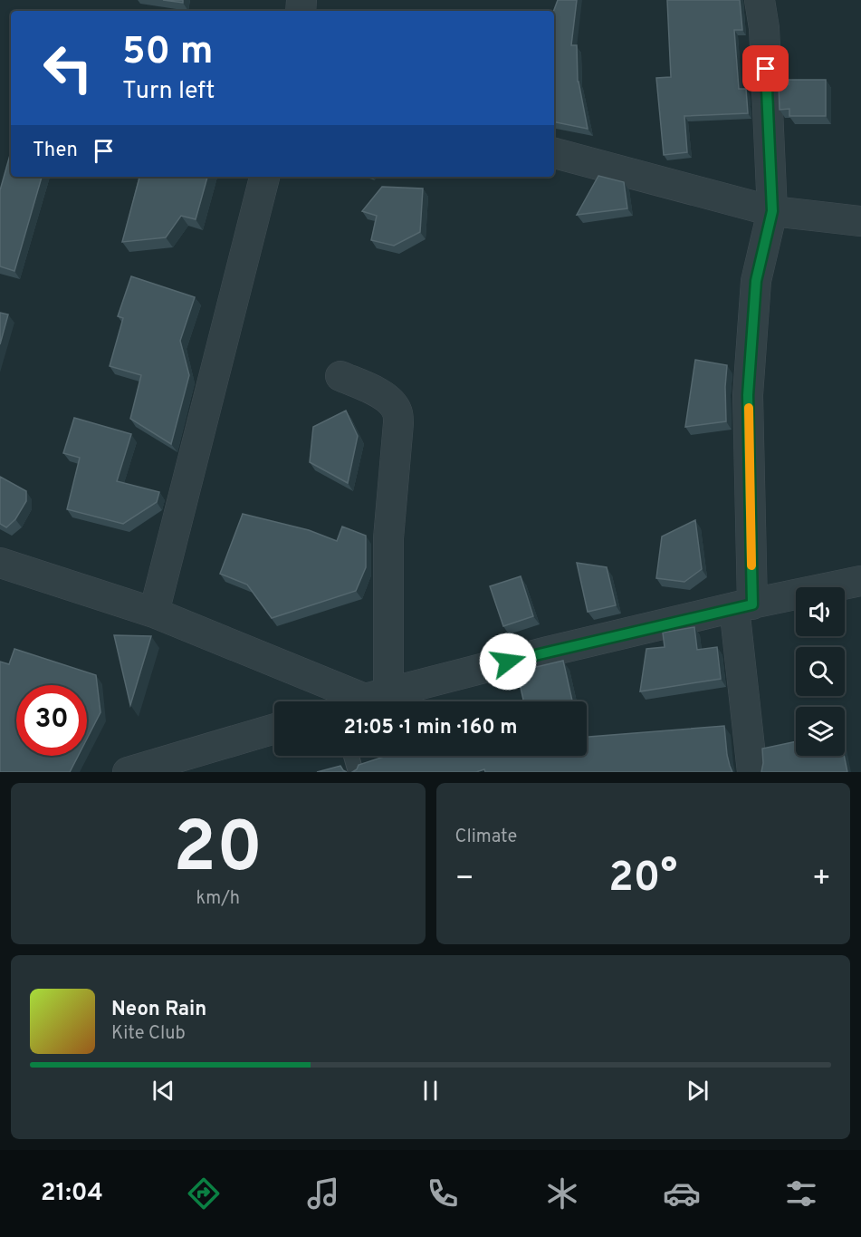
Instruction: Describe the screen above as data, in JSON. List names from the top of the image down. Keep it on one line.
{"page":{"turn":["50 m","Turn left"],"then":"Then","limit":"30","trip":"21:05 · 1 min · 160 m","tile":[["20","km/h"],"Climate"],"heat":["−","20°","+"],"song":["Neon Rain","Kite Club"],"tabs":"21:04"}}
